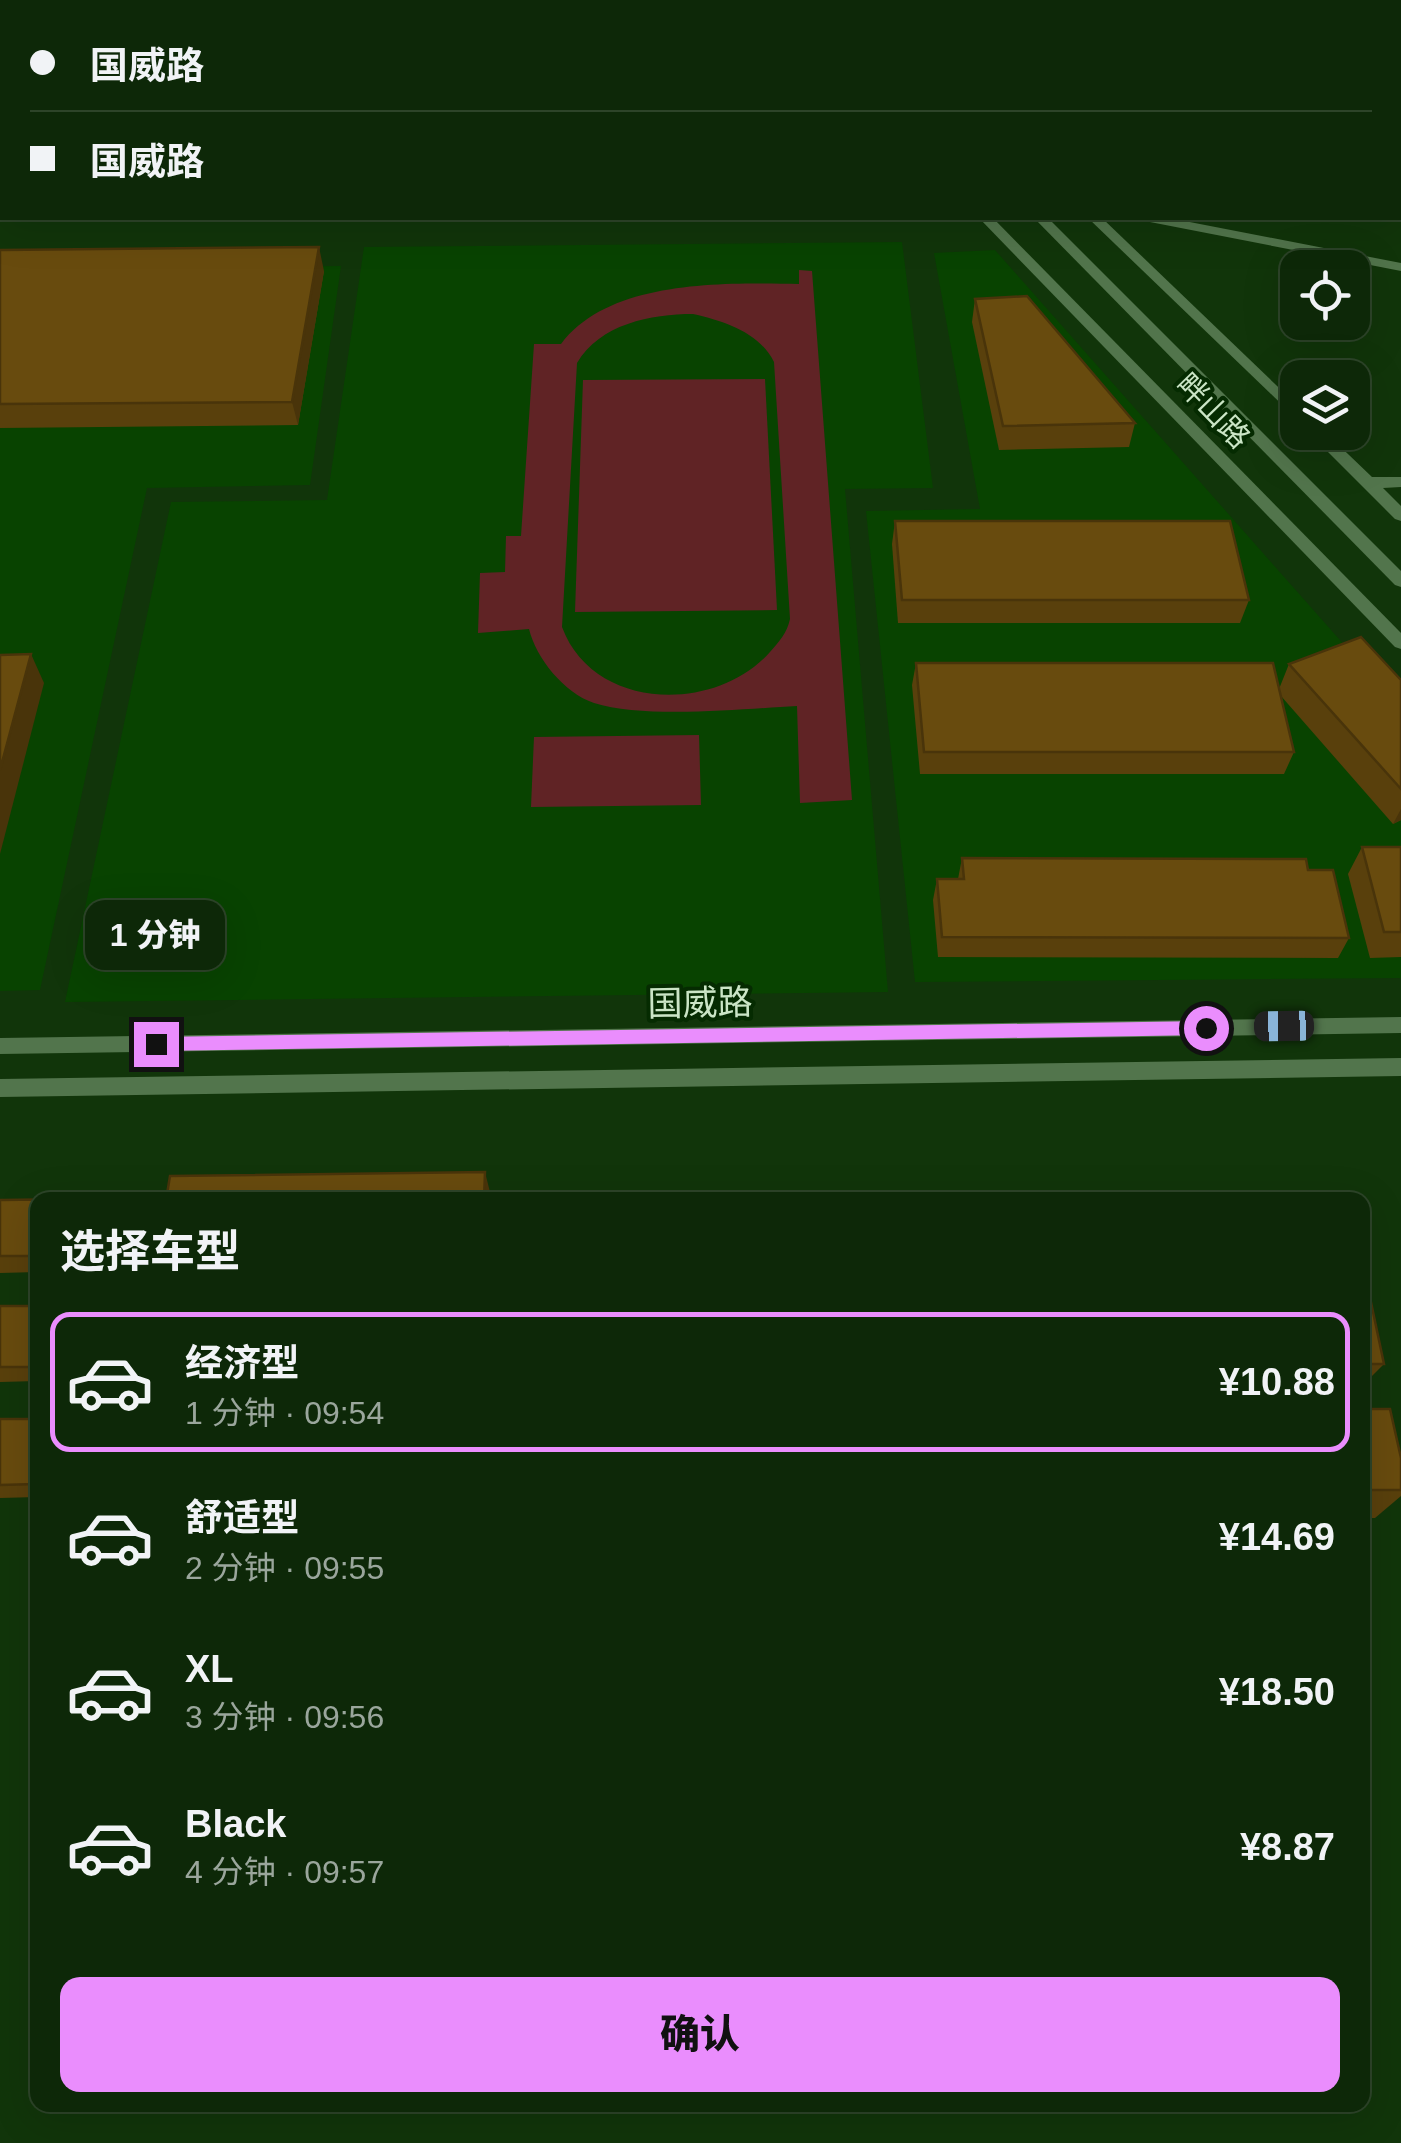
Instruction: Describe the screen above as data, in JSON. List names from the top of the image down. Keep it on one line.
{"streets":{"street":["畔山路","国威路"]},"page":{"banner":["国威路","国威路"],"bubble":"1 分钟","heading":"选择车型","list":[{"name":"经济型","note":"1 分钟 · 09:54","value":"¥10.88"},{"name":"舒适型","note":"2 分钟 · 09:55","value":"¥14.69"},{"name":"XL","note":"3 分钟 · 09:56","value":"¥18.50"},{"name":"Black","note":"4 分钟 · 09:57","value":"¥8.87"}],"buttons":"确认"}}
